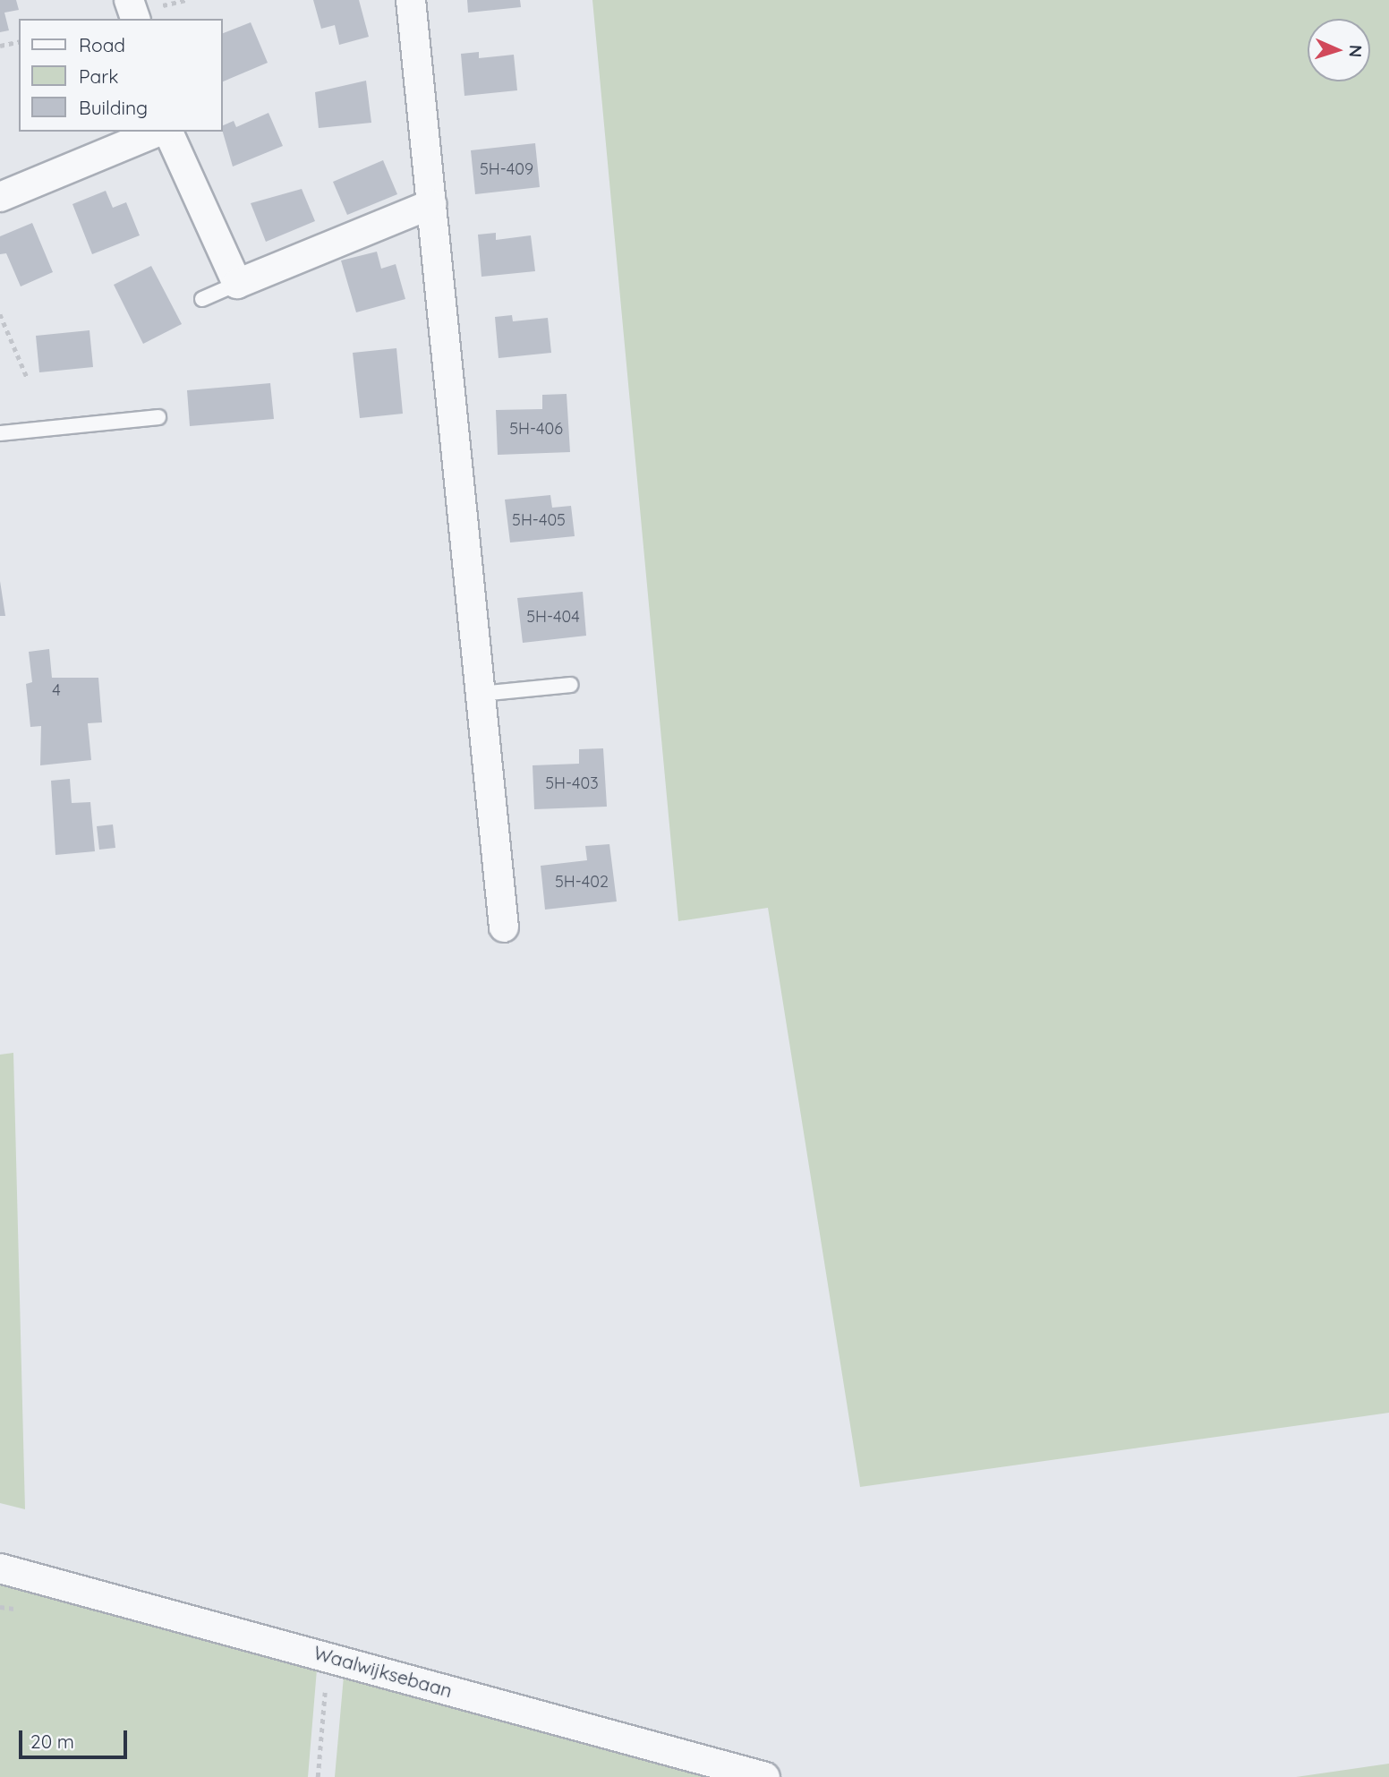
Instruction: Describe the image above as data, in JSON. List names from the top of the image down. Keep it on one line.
{"streets":{"street":["Waalwijksebaan"]},"house_numbers":["5H-409","5H-406","5H-405","5H-404","4","5H-403","5H-402"],"legend":["Road","Park","Building"],"scale_bar":"20 m","north":"right"}
